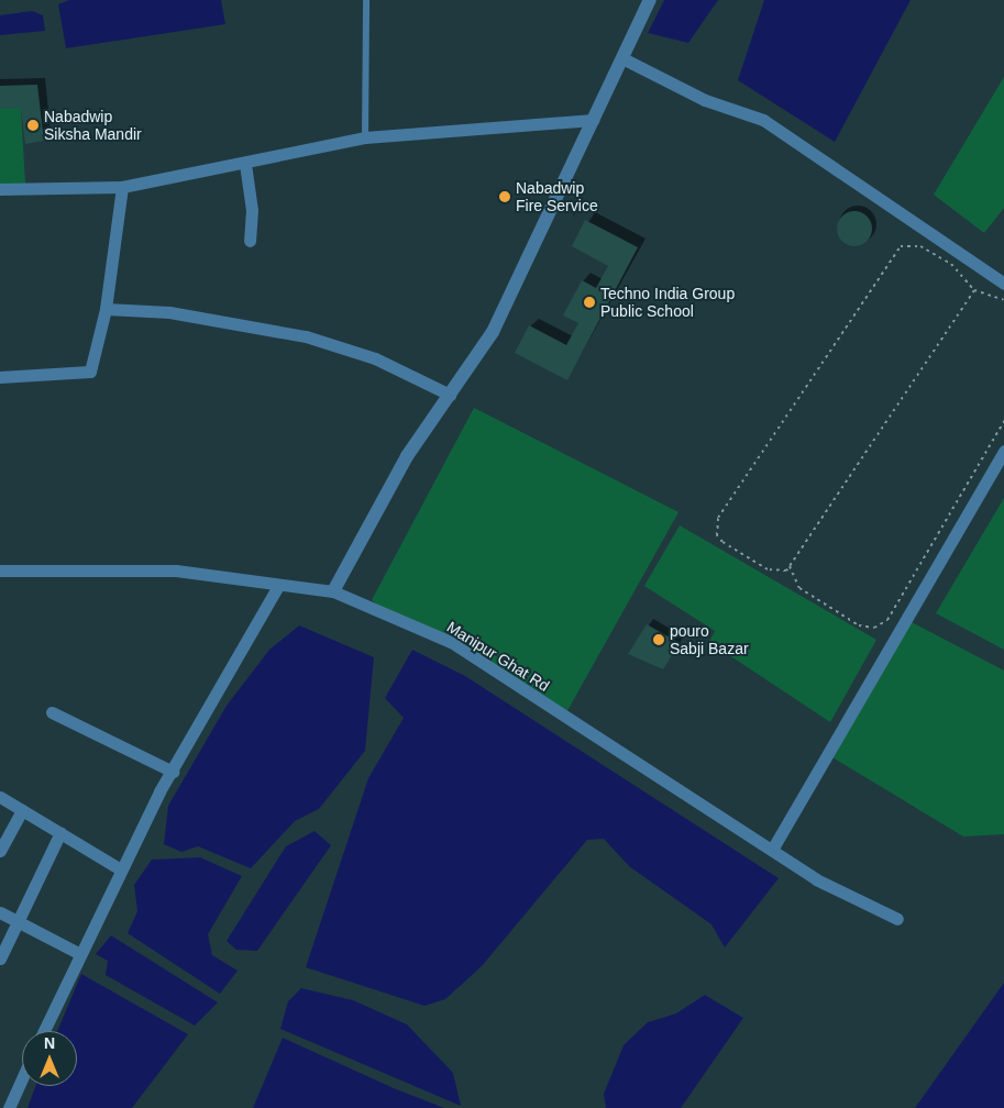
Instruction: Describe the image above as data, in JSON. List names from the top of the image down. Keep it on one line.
{"streets":{"street":["Manipur Ghat Rd"]},"places":["Nabadwip Siksha Mandir","Nabadwip Fire Service","Techno India Group Public School","pouro Sabji Bazar"],"north":"top"}
